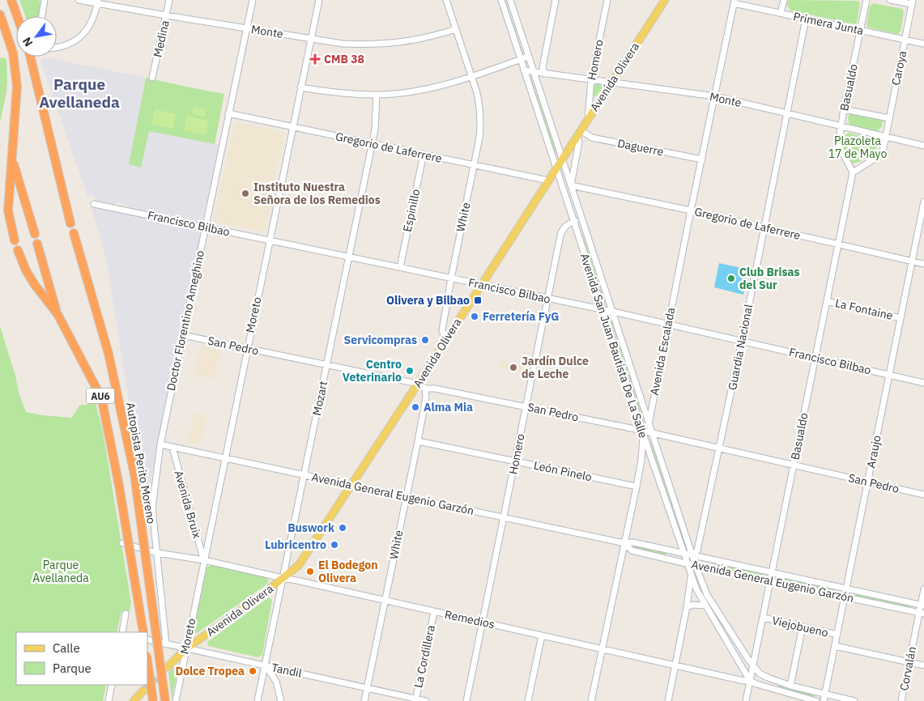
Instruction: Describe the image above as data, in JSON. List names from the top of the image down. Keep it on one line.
{"streets":{"highway":["AU6","Autopista Perito Moreno"],"main road":["Avenida Olivera"],"street":["Primera Junta","Monte","Medina","Homero","Caroya","Basualdo","Gregorio de Laferrere","Daguerre","Espinillo","White","Francisco Bilbao","La Fontaine","Moreto","Doctor Florentino Ameghino","San Pedro","Avenida San Juan Bautista De La Salle","Guardia Nacional","Avenida Escalada","Mozart","Araujo","León Pinelo","Avenida General Eugenio Garzón","Avenida Bruix","Remedios","Viejobueno","La Cordillera","Corvalán","Tandil"]},"crossings":[["Primera Junta","Caroya"],["Primera Junta","Basualdo"],["Primera Junta","Guardia Nacional"],["Primera Junta","Avenida Escalada"],["Monte","Medina"],["Monte","Homero"],["Monte","Caroya"],["Monte","Avenida Olivera"],["Monte","Basualdo"],["Monte","White"],["Monte","Moreto"],["Monte","Doctor Florentino Ameghino"],["Monte","Avenida San Juan Bautista De La Salle"],["Monte","Guardia Nacional"],["Monte","Avenida Escalada"],["Homero","Avenida Olivera"],["Homero","Francisco Bilbao"],["Homero","San Pedro"],["Homero","Avenida San Juan Bautista De La Salle"],["Homero","León Pinelo"],["Homero","Avenida General Eugenio Garzón"],["Homero","Remedios"],["Avenida Olivera","Gregorio de Laferrere"],["Avenida Olivera","Daguerre"],["Avenida Olivera","White"],["Avenida Olivera","Francisco Bilbao"],["Avenida Olivera","Moreto"],["Avenida Olivera","San Pedro"],["Avenida Olivera","Avenida San Juan Bautista De La Salle"],["Avenida Olivera","Mozart"],["Avenida Olivera","Avenida General Eugenio Garzón"],["Avenida Olivera","Remedios"],["Avenida Olivera","Tandil"],["Basualdo","Gregorio de Laferrere"],["Basualdo","Francisco Bilbao"],["Basualdo","La Fontaine"],["Basualdo","San Pedro"],["Basualdo","Avenida San Juan Bautista De La Salle"],["Basualdo","Avenida General Eugenio Garzón"],["Basualdo","Remedios"],["Basualdo","Viejobueno"],["Gregorio de Laferrere","Espinillo"],["Gregorio de Laferrere","White"],["Gregorio de Laferrere","Moreto"],["Gregorio de Laferrere","Doctor Florentino Ameghino"],["Gregorio de Laferrere","Avenida San Juan Bautista De La Salle"],["Gregorio de Laferrere","Guardia Nacional"],["Gregorio de Laferrere","Avenida Escalada"],["Gregorio de Laferrere","Mozart"],["Gregorio de Laferrere","Araujo"],["Daguerre","Avenida Escalada"],["Espinillo","Francisco Bilbao"],["White","Francisco Bilbao"],["White","San Pedro"],["White","León Pinelo"],["White","Avenida General Eugenio Garzón"],["White","Remedios"],["White","Tandil"],["Francisco Bilbao","Moreto"],["Francisco Bilbao","Doctor Florentino Ameghino"],["Francisco Bilbao","Avenida San Juan Bautista De La Salle"],["Francisco Bilbao","Guardia Nacional"],["Francisco Bilbao","Avenida Escalada"],["Francisco Bilbao","Mozart"],["Francisco Bilbao","Araujo"],["La Fontaine","Araujo"],["Moreto","San Pedro"],["Moreto","Avenida General Eugenio Garzón"],["Moreto","Avenida Bruix"],["Moreto","Remedios"],["Moreto","Tandil"],["Doctor Florentino Ameghino","San Pedro"],["Doctor Florentino Ameghino","Avenida General Eugenio Garzón"],["Doctor Florentino Ameghino","Remedios"],["Doctor Florentino Ameghino","Tandil"],["San Pedro","Avenida San Juan Bautista De La Salle"],["San Pedro","Guardia Nacional"],["San Pedro","Avenida Escalada"],["San Pedro","Mozart"],["San Pedro","Araujo"],["Avenida San Juan Bautista De La Salle","Guardia Nacional"],["Avenida San Juan Bautista De La Salle","Avenida Escalada"],["Avenida San Juan Bautista De La Salle","Avenida General Eugenio Garzón"],["Avenida San Juan Bautista De La Salle","Remedios"],["Guardia Nacional","Avenida General Eugenio Garzón"],["Avenida Escalada","León Pinelo"],["Avenida Escalada","Avenida General Eugenio Garzón"],["Avenida Escalada","Remedios"],["Mozart","Avenida General Eugenio Garzón"],["Mozart","Remedios"],["Mozart","Tandil"],["Araujo","Avenida General Eugenio Garzón"],["Araujo","Viejobueno"],["Avenida General Eugenio Garzón","Avenida Bruix"],["Avenida General Eugenio Garzón","Corvalán"],["Avenida Bruix","Remedios"],["Remedios","La Cordillera"],["Viejobueno","Corvalán"],["La Cordillera","Tandil"]],"districts":["Parque Avellaneda"],"parks":["Plazoleta 17 de Mayo","Parque Avellaneda"],"places":{"health":["CMB 38"],"other":["Instituto Nuestra Señora de los Remedios","Club Brisas del Sur","Ferretería FyG","Servicompras","Jardín Dulce de Leche","Centro Veterinario","Alma Mia","Buswork","Lubricentro","El Bodegon Olivera","Dolce Tropea"],"transit":["Olivera y Bilbao"]},"legend":["Calle","Parque"],"north":"bottom left"}
